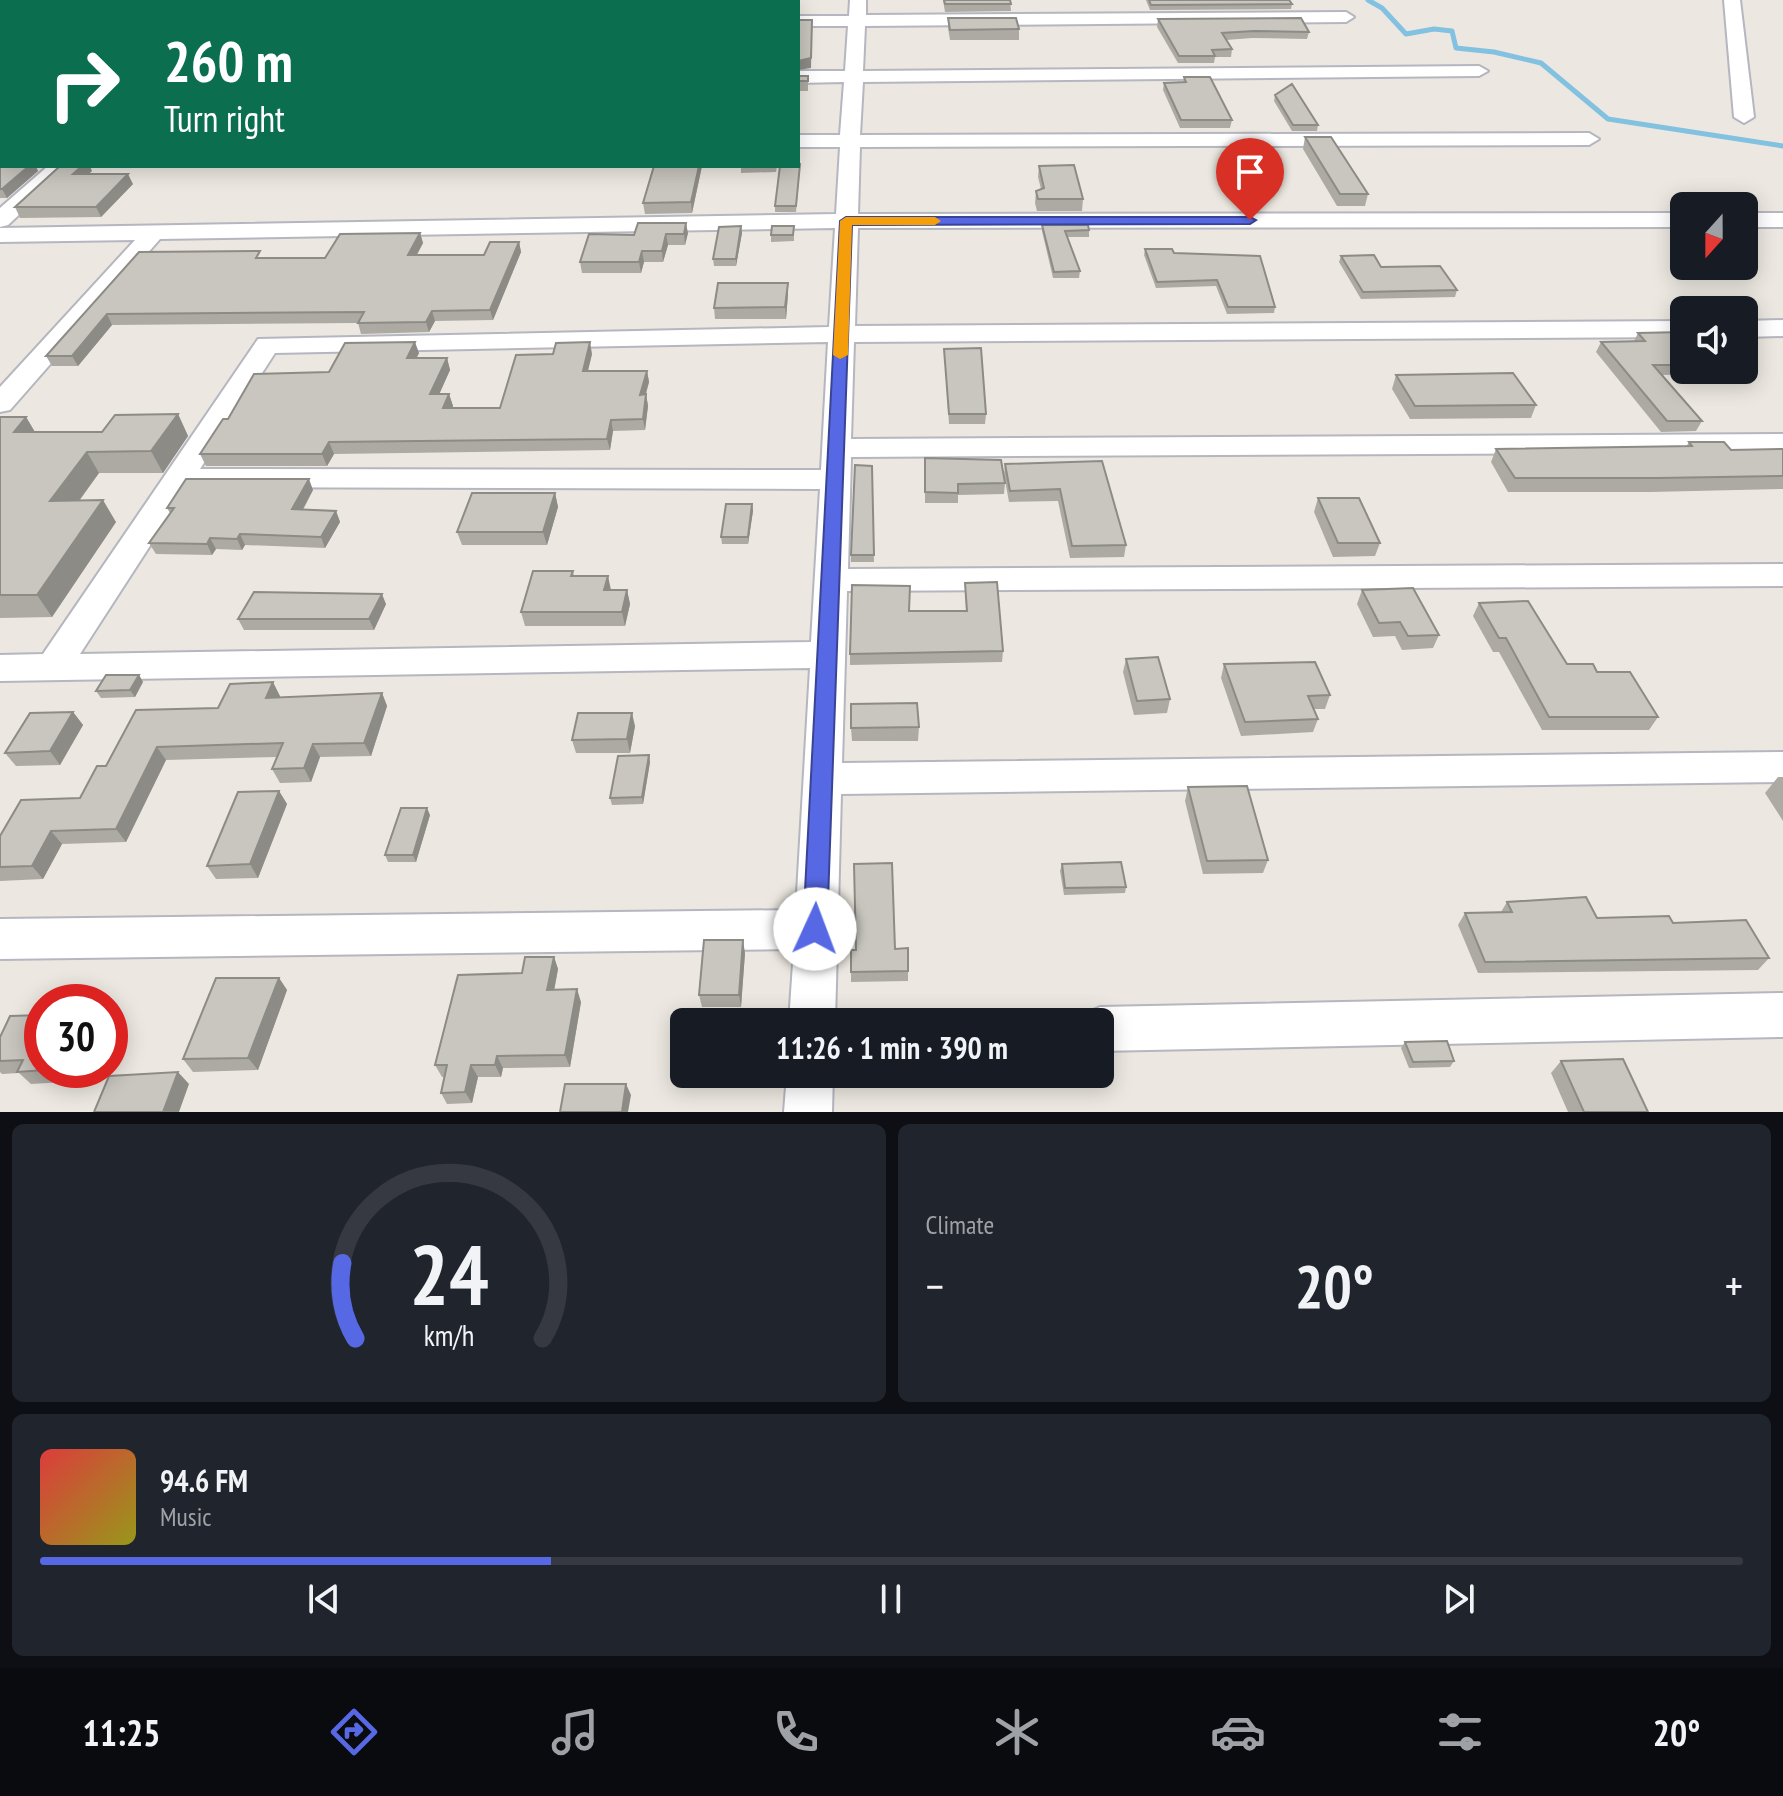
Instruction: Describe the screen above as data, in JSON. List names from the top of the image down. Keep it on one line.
{"north":"bottom","page":{"turn":["260 m","Turn right"],"limit":"30","trip":"11:26 · 1 min · 390 m","tile":"Climate","heat":["−","20°","+"],"song":["94.6 FM","Music"],"tabs":["11:25","20°"],"gauge":["24","km/h"]}}
